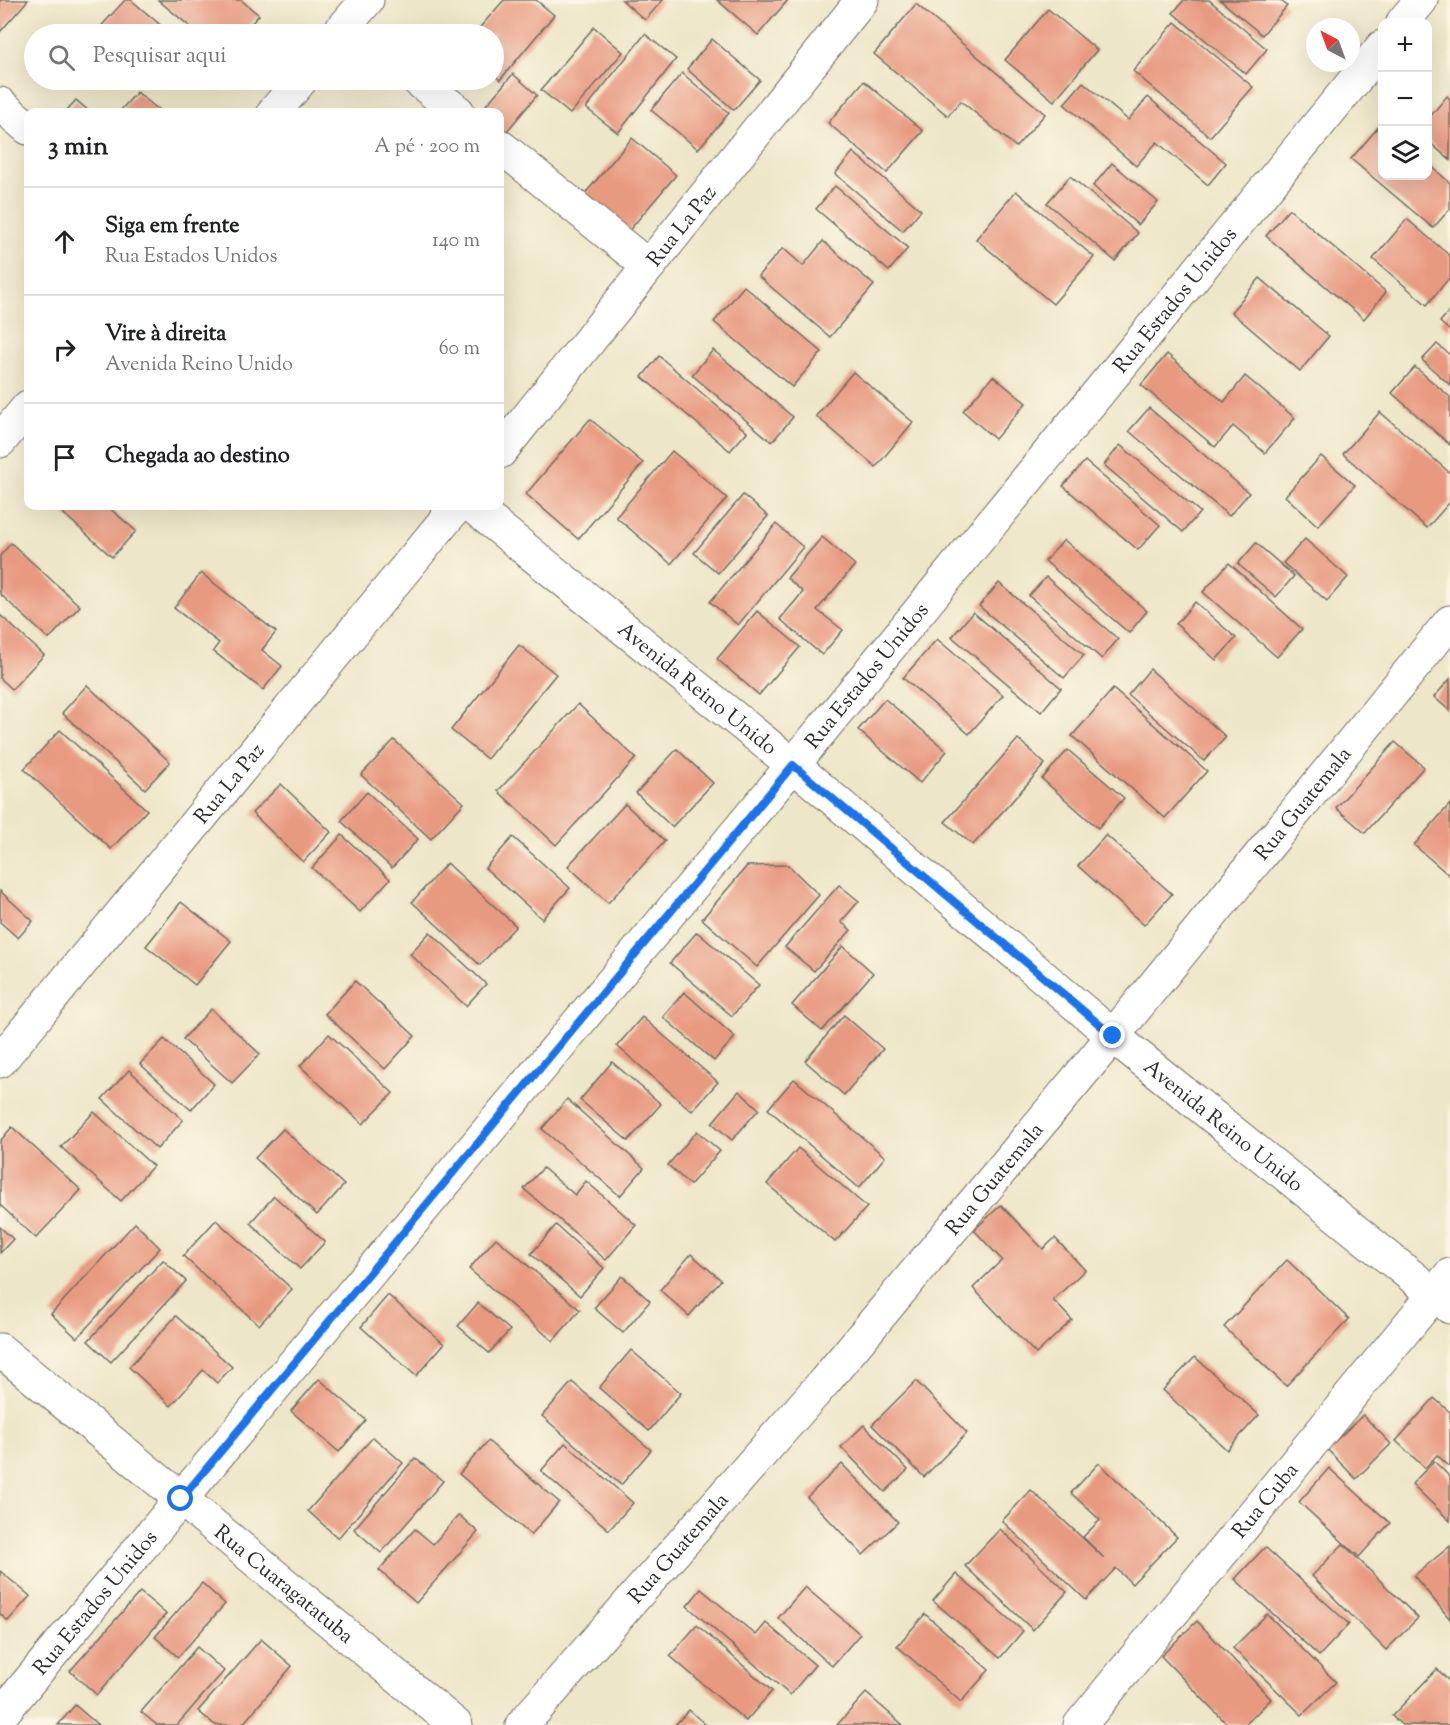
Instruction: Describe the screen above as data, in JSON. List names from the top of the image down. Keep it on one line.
{"streets":{"street":["Rua La Paz","Rua Estados Unidos","Avenida Reino Unido","Rua Guatemala","Rua Cuba","Rua Cuaragatatuba"]},"crossings":[["Rua Estados Unidos","Avenida Reino Unido"],["Rua Estados Unidos","Rua Cuaragatatuba"],["Avenida Reino Unido","Rua Guatemala"],["Avenida Reino Unido","Rua Cuba"]],"north":"top left","page":{"map_buttons":["+","−"],"search":"Pesquisar aqui","heading":["3 min","A pé · 200 m"],"list":[["Siga em frente","Rua Estados Unidos","140 m"],["Vire à direita","Avenida Reino Unido","60 m"],"Chegada ao destino"]}}
